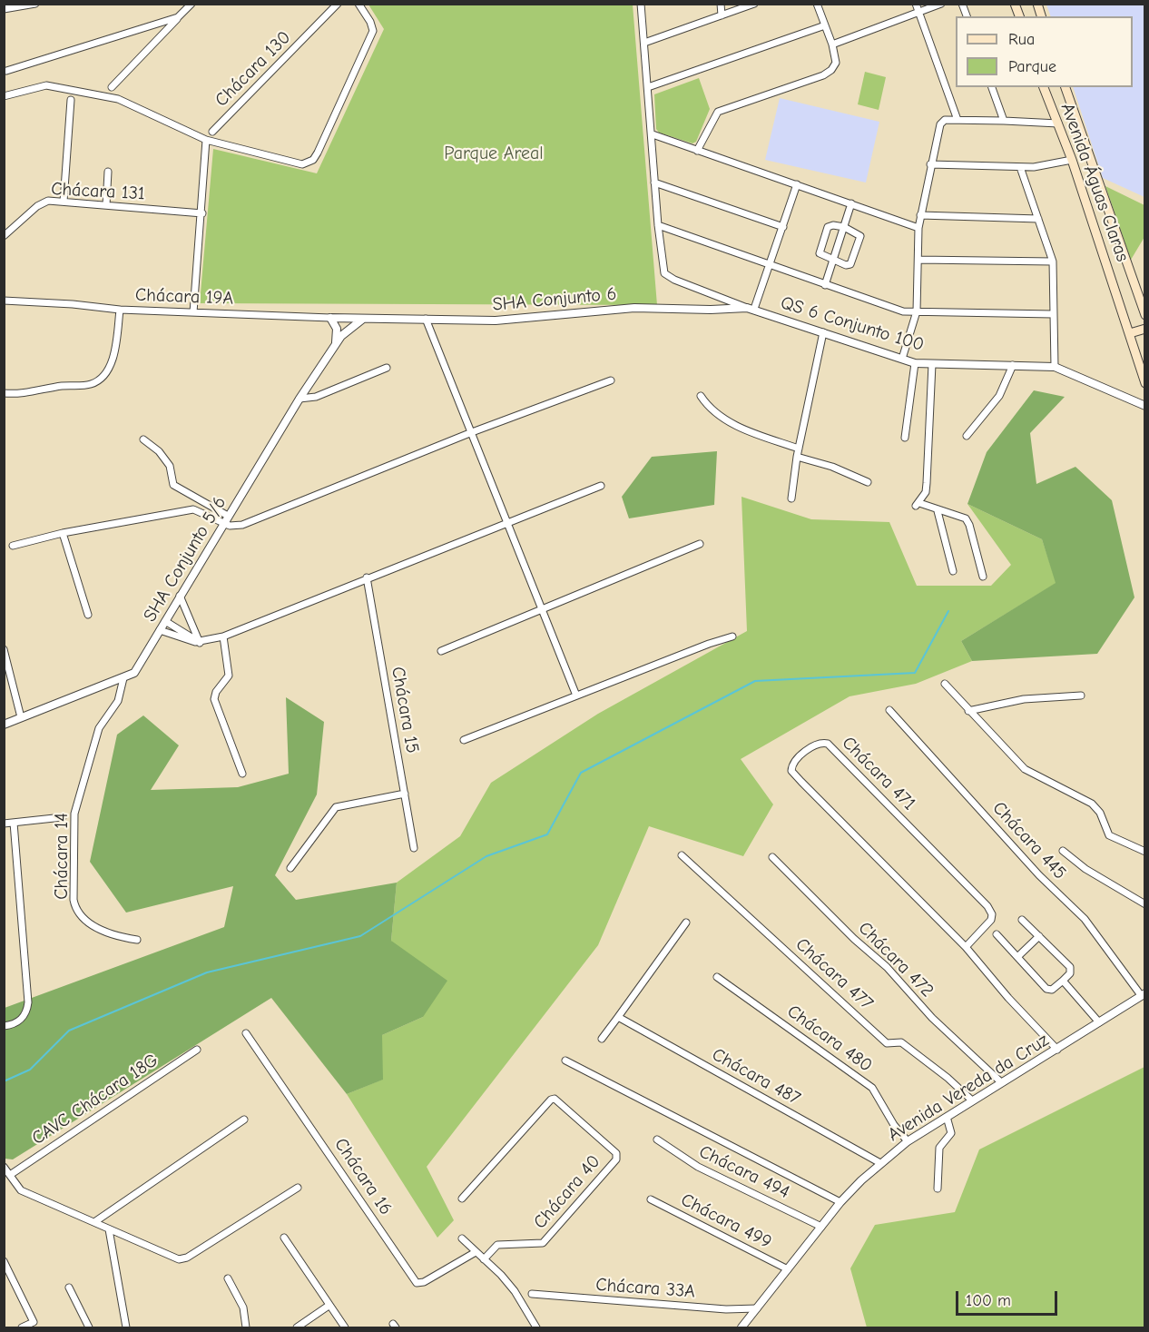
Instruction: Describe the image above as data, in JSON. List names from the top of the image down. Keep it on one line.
{"streets":{"main road":["Avenida Águas Claras"],"street":["Chácara 130","Chácara 131","Chácara 19A","SHA Conjunto 6","QS 6 Conjunto 100","SHA Conjunto 5/6","Chácara 15","Chácara 471","Chácara 445","Chácara 14","Chácara 472","Chácara 477","Chácara 480","Chácara 487","Avenida Vereda da Cruz","CAVC Chácara 18G","Chácara 494","Chácara 16","Chácara 40","Chácara 499","Chácara 33A"]},"crossings":[["Chácara 19A","SHA Conjunto 6"],["Chácara 19A","SHA Conjunto 5/6"],["SHA Conjunto 6","QS 6 Conjunto 100"],["SHA Conjunto 6","SHA Conjunto 5/6"],["SHA Conjunto 5/6","Chácara 14"],["Chácara 471","Avenida Vereda da Cruz"],["Chácara 445","Avenida Vereda da Cruz"],["Chácara 472","Avenida Vereda da Cruz"],["Chácara 477","Avenida Vereda da Cruz"],["Chácara 480","Avenida Vereda da Cruz"],["Chácara 487","Avenida Vereda da Cruz"],["Avenida Vereda da Cruz","Chácara 494"],["Avenida Vereda da Cruz","Chácara 499"],["Avenida Vereda da Cruz","Chácara 33A"]],"parks":["Parque Areal"],"legend":["Rua","Parque"],"scale_bar":"100 m"}
